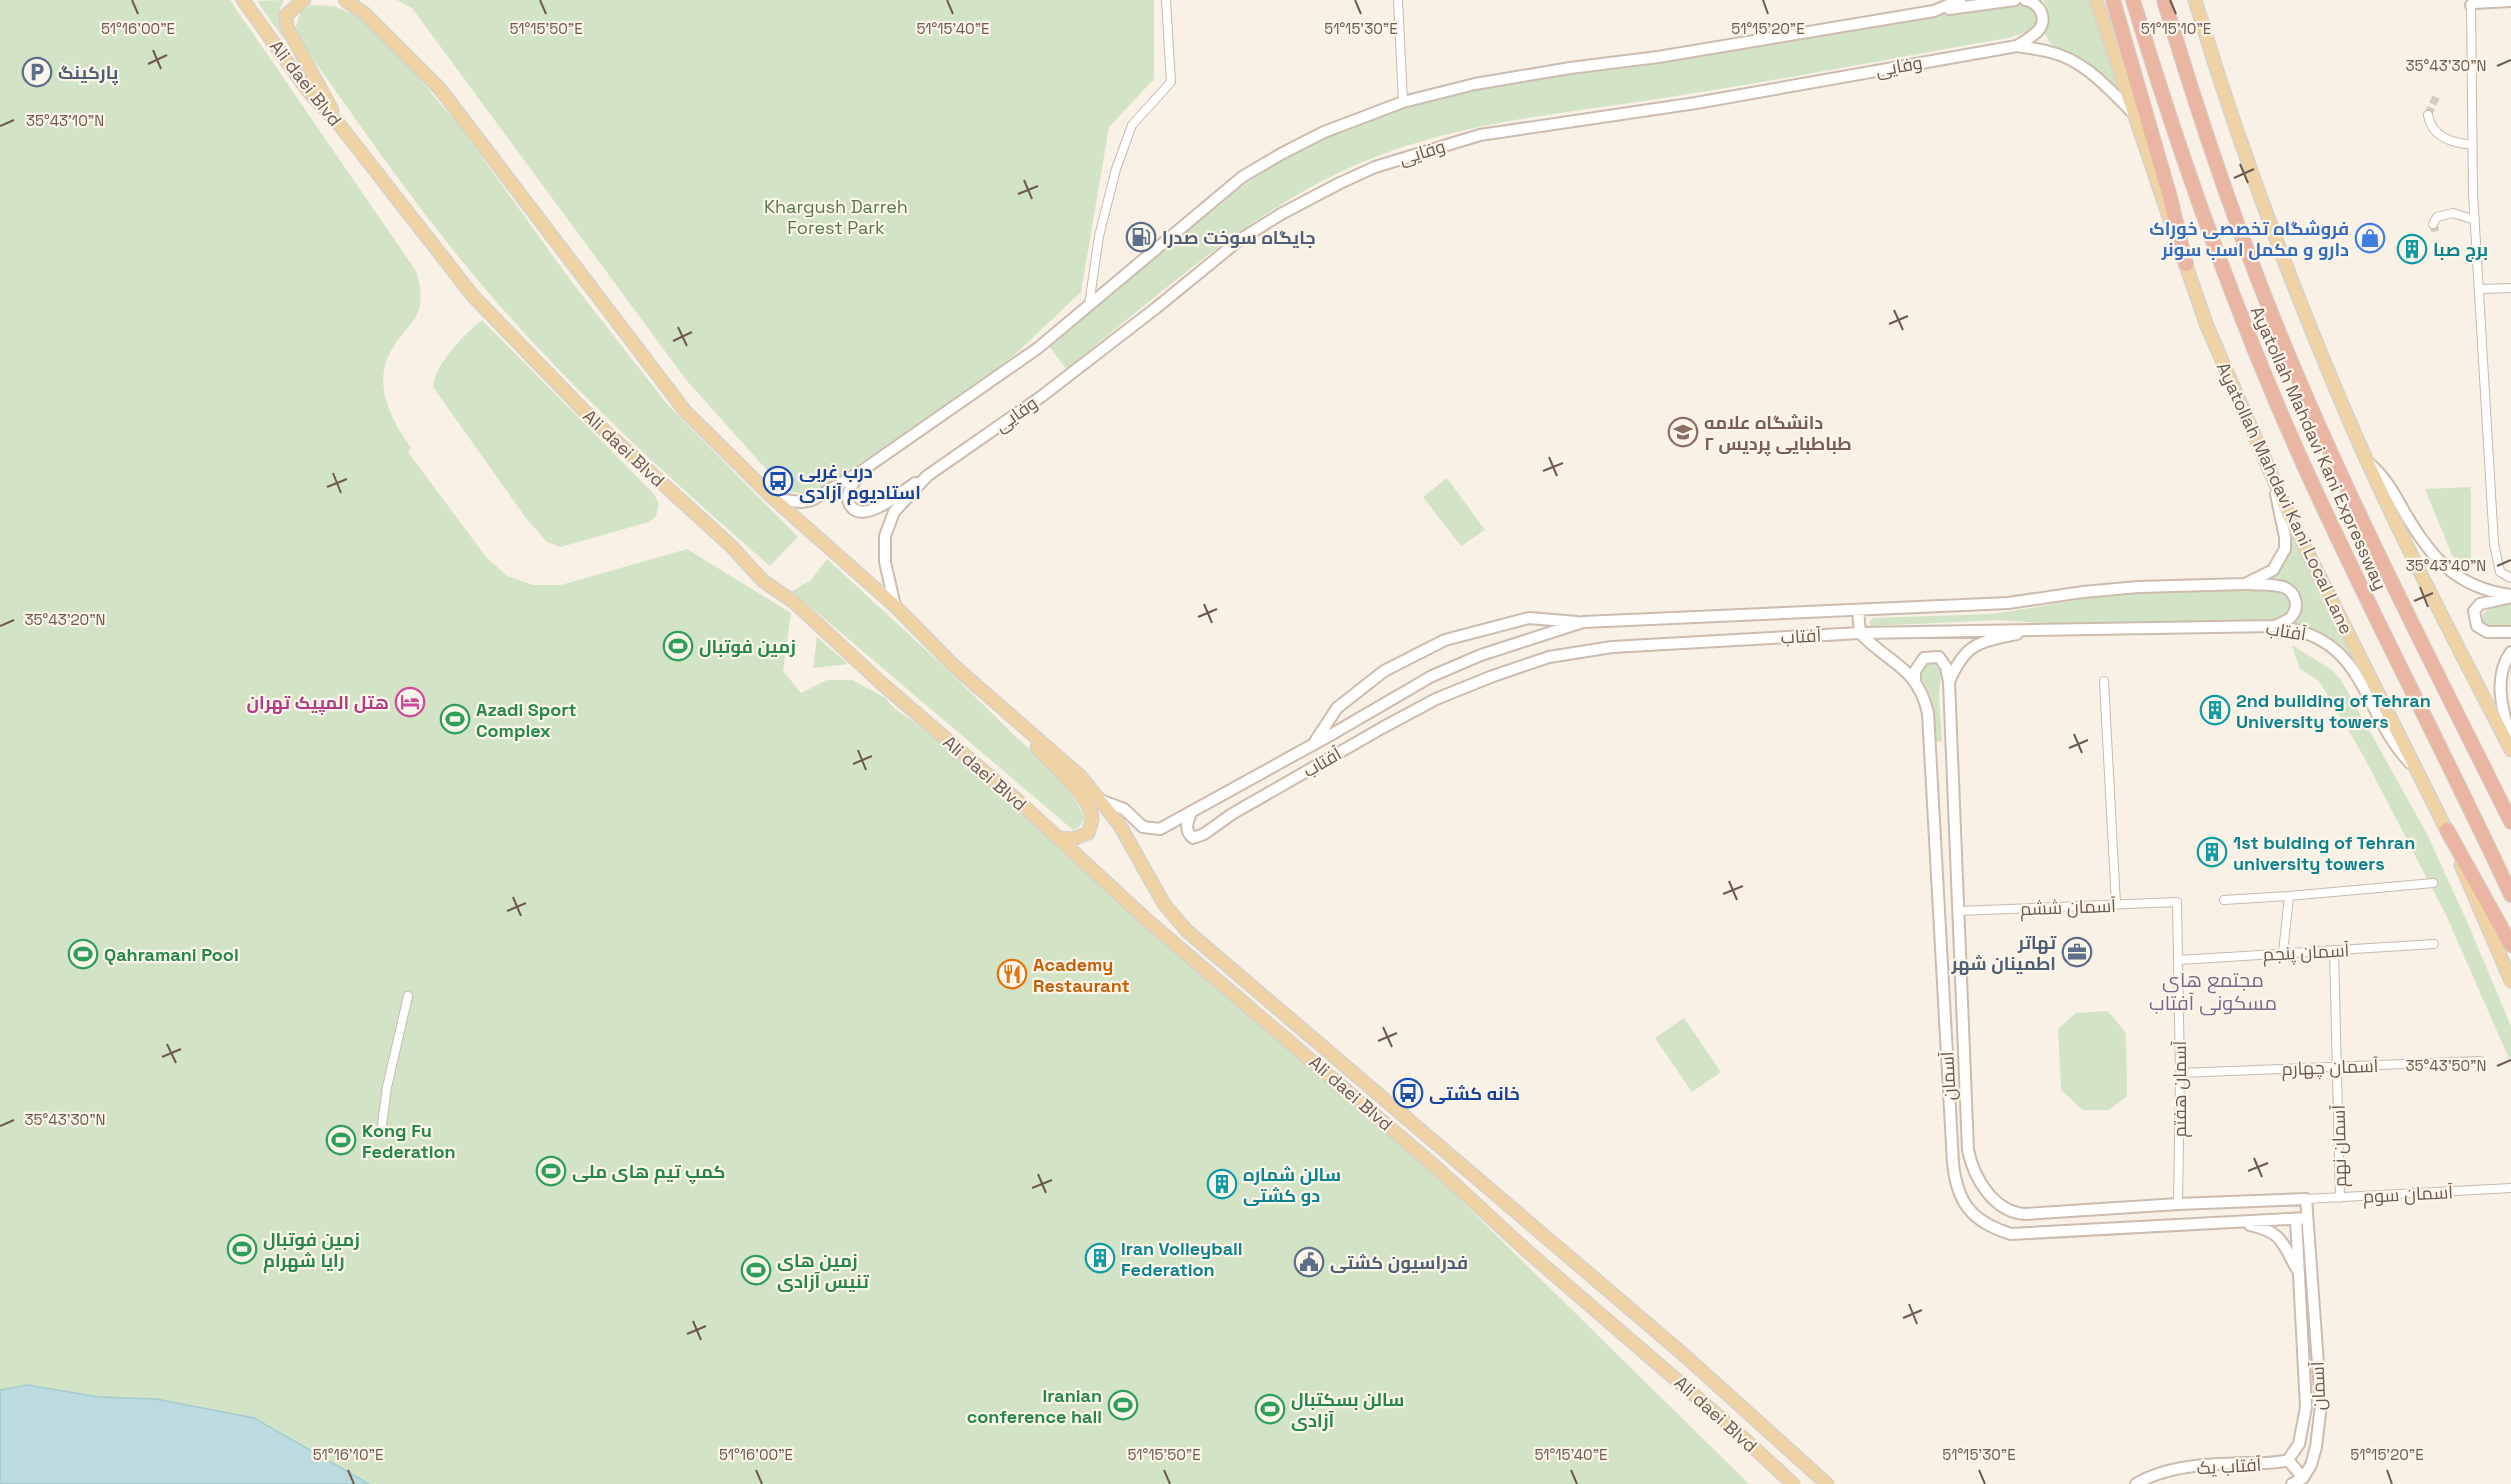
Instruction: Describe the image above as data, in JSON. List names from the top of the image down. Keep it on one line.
{"streets":{"highway":["Ayatollah Mahdavi Kani Expressway"],"main road":["Ali daei Blvd","Ayatollah Mahdavi Kani Local Lane"],"street":["وفایی","آفتاب","آسمان ششم","آسمان پنجم","آسمان چهارم","آسمان","آسمان هفتم","آسمان نهم","آسمان سوم","آفتاب یک"]},"crossings":[["وفایی","Ali daei Blvd"],["وفایی","Ayatollah Mahdavi Kani Local Lane"],["Ali daei Blvd","آفتاب"],["Ayatollah Mahdavi Kani Local Lane","آفتاب"],["آفتاب","آسمان"],["آسمان ششم","آسمان"],["آسمان ششم","آسمان هفتم"],["آسمان پنجم","آسمان هفتم"],["آسمان پنجم","آسمان نهم"],["آسمان چهارم","آسمان هفتم"],["آسمان چهارم","آسمان نهم"],["آسمان","آسمان هفتم"],["آسمان","آسمان سوم"],["آسمان","آفتاب یک"],["آسمان نهم","آسمان سوم"]],"districts":["مجتمع های مسکونی آفتاب"],"parks":["Khargush Darreh Forest Park"],"places":{"parking":["پارکینگ"],"fuel station":["جایگاه سوخت صدرا"],"shop":["فروشگاه تخصصی خوراک دارو و مکمل اسب سونر"],"building":["برج صبا","2nd building of Tehran University towers","1st bulding of Tehran university towers","سالن شماره دو کشتی","Iran Volleyball Federation"],"school or university":["دانشگاه علامه طباطبایی پردیس ۲"],"bus stop":["درب غربی استادیوم آزادی","خانه کشتی"],"sports":["زمین فوتبال","Azadi Sport Complex","Qahramani Pool","Kong Fu Federation","کمپ تیم های ملی","زمین فوتبال رایا شهرام","زمین های تنیس آزادی","Iranian conference hall","سالن بسکتبال آزادی"],"hotel":["هتل المپیک تهران"],"office":["تهاتر اطمینان شهر"],"restaurant":["Academy Restaurant"],"public building":["فدراسیون کشتی"]},"coordinates":["51°16'00\"E","51°15'50\"E","51°15'40\"E","51°15'30\"E","51°15'20\"E","51°15'10\"E","35°43'30\"N","35°43'10\"N","35°43'40\"N","35°43'20\"N","35°43'50\"N","51°16'10\"E"]}
